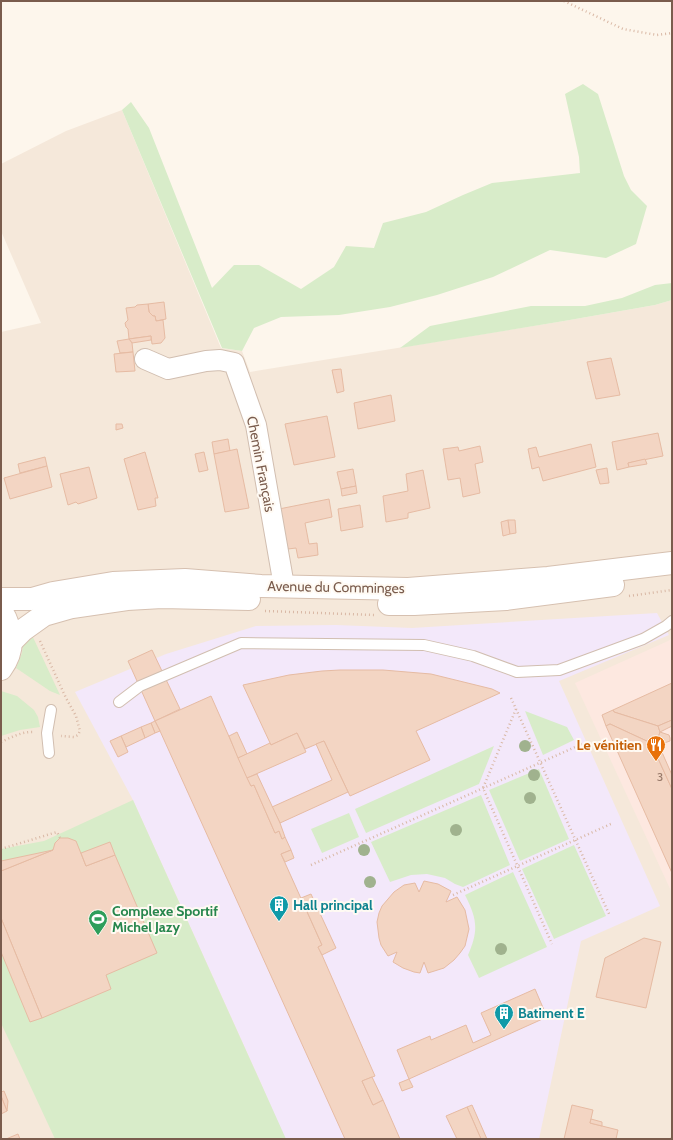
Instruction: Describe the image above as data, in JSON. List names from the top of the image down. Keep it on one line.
{"streets":{"main road":["Avenue du Comminges"],"street":["Chemin Français"]},"crossings":[["Chemin Français","Avenue du Comminges"]],"places":{"restaurant":["Le vénitien"],"building":["Hall principal","Batiment E"],"sports":["Complexe Sportif Michel Jazy"]},"house_numbers":["3"]}
